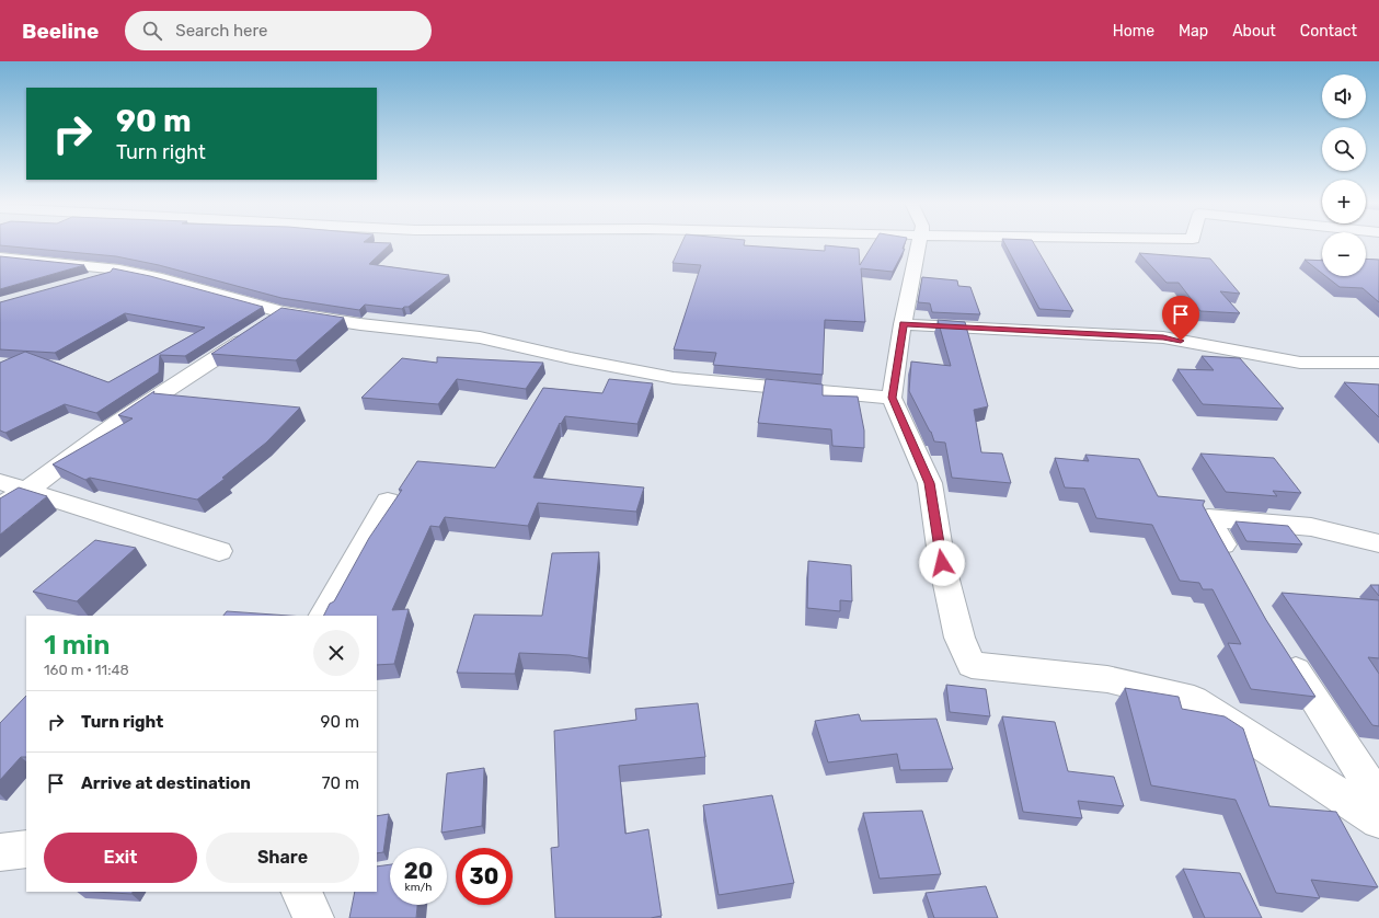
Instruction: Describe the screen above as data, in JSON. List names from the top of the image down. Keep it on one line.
{"page":{"header":"Beeline","search":"Search here","nav":["Home","Map","About","Contact"],"map_buttons":["+","−"],"turn":["90 m","Turn right"],"heading":["1 min","160 m · 11:48"],"list":[{"name":"Turn right","value":"90 m"},{"name":"Arrive at destination","value":"70 m"}],"buttons":["Exit","Share"],"speed":"20 km/h","limit":"30"}}
